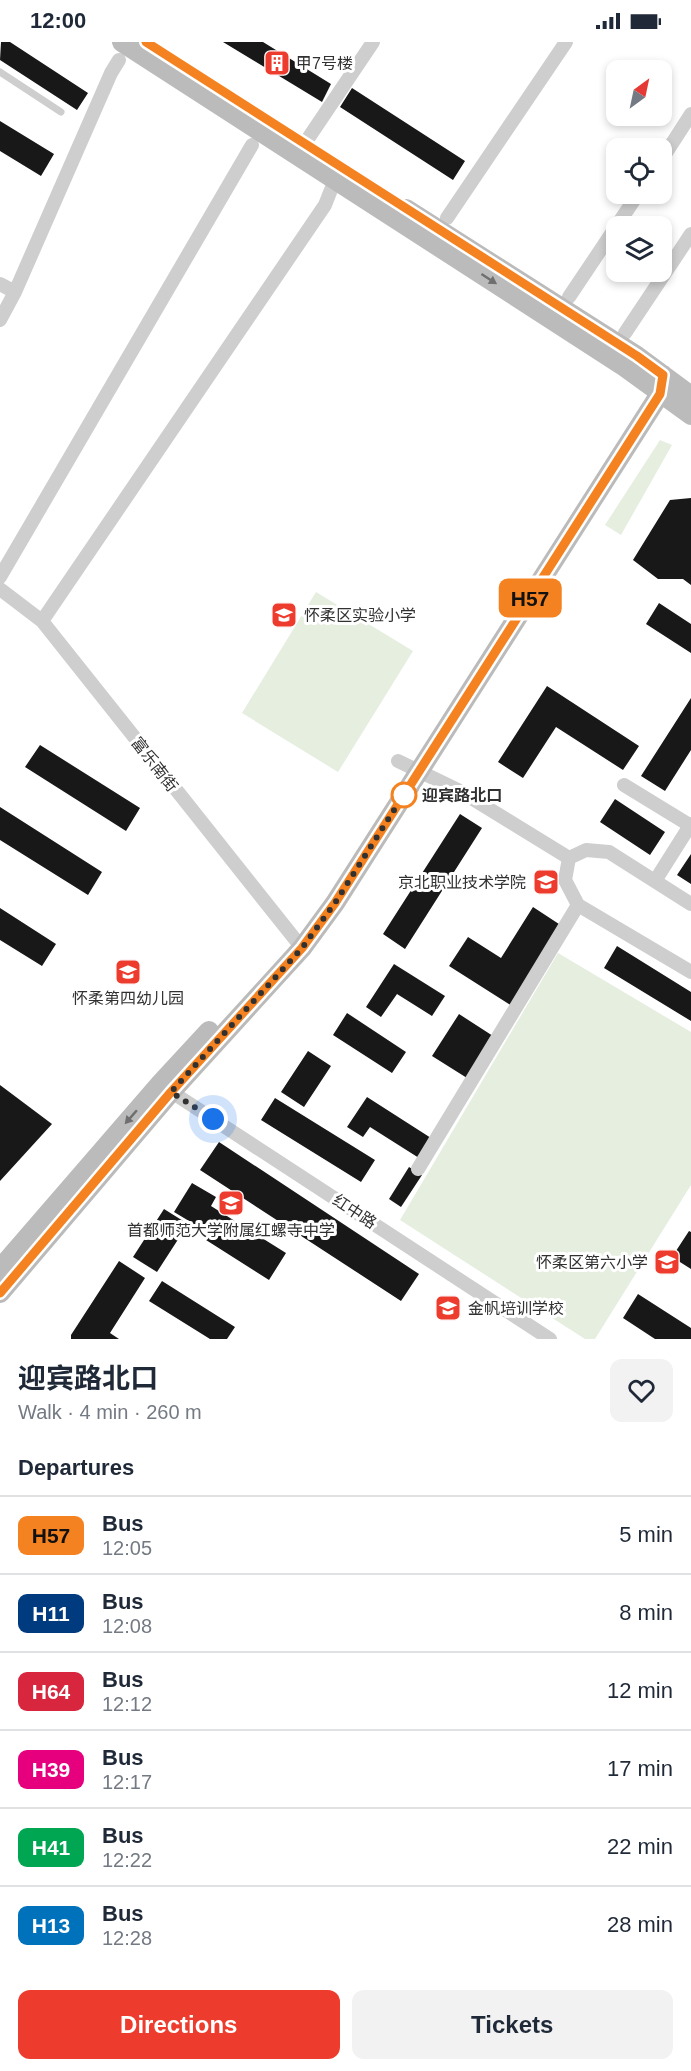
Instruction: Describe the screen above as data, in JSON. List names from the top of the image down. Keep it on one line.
{"streets":{"street":["富乐南街","红中路"]},"places":{"building":["甲7号楼"],"school or university":["怀柔区实验小学","京北职业技术学院","怀柔第四幼儿园","首都师范大学附属红螺寺中学","怀柔区第六小学","金帆培训学校"],"other":["迎宾路北口"]},"lines":["bus line H57"],"north":"top right","page":{"status":"12:00","on_map":"H57","heading":[["迎宾路北口","Walk · 4 min · 260 m"],"Departures"],"list":[{"mark":"H57","name":"Bus","note":"12:05","value":"5 min"},{"mark":"H11","name":"Bus","note":"12:08","value":"8 min"},{"mark":"H64","name":"Bus","note":"12:12","value":"12 min"},{"mark":"H39","name":"Bus","note":"12:17","value":"17 min"},{"mark":"H41","name":"Bus","note":"12:22","value":"22 min"},{"mark":"H13","name":"Bus","note":"12:28","value":"28 min"}],"buttons":["Directions","Tickets"]}}
